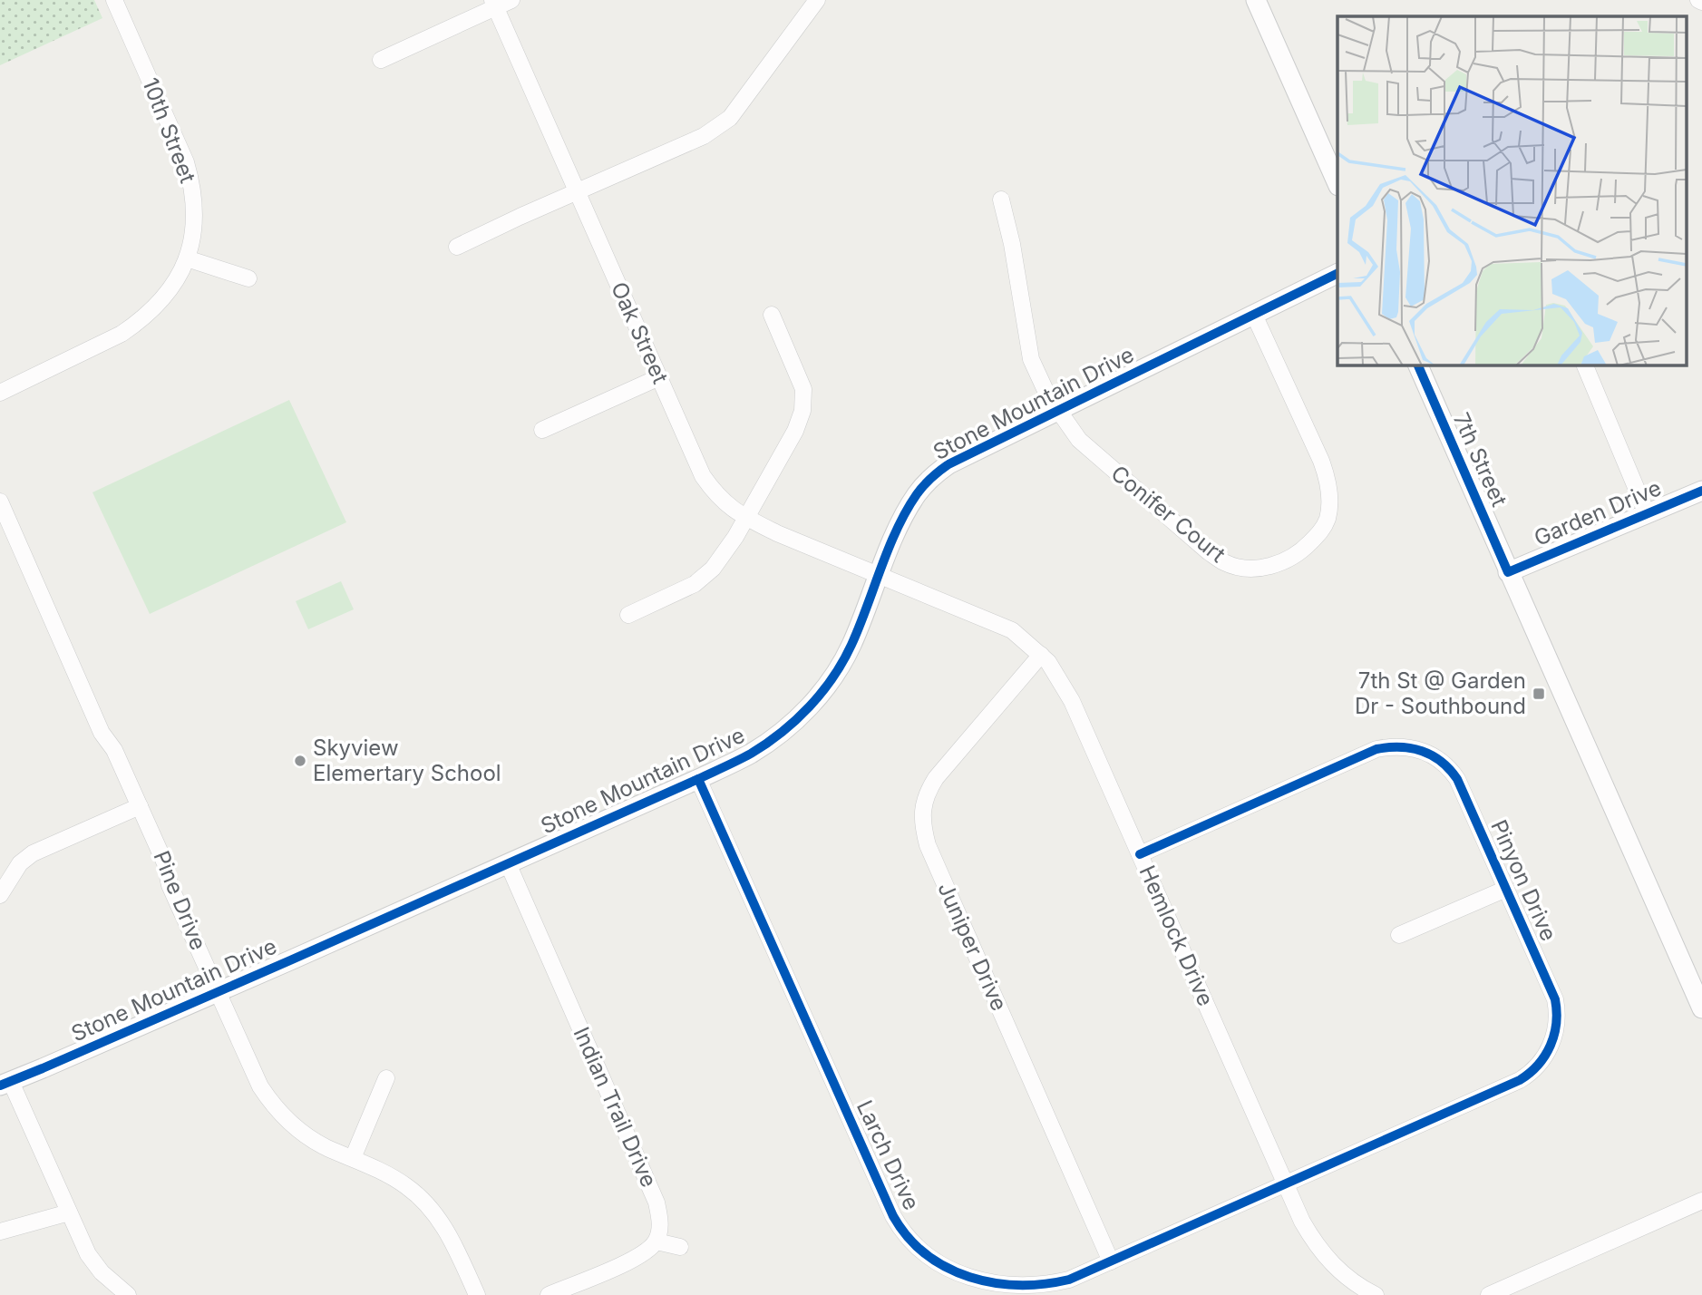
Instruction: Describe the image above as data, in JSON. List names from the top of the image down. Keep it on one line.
{"streets":{"street":["10th Street","Oak Street","Stone Mountain Drive","7th Street","Garden Drive","Conifer Court","Pinyon Drive","Pine Drive","Hemlock Drive","Juniper Drive","Indian Trail Drive","Larch Drive"]},"crossings":[["Oak Street","Stone Mountain Drive"],["Oak Street","Hemlock Drive"],["Stone Mountain Drive","Conifer Court"],["Stone Mountain Drive","Pine Drive"],["Stone Mountain Drive","Hemlock Drive"],["Stone Mountain Drive","Indian Trail Drive"],["Stone Mountain Drive","Larch Drive"],["7th Street","Garden Drive"],["Pinyon Drive","Hemlock Drive"],["Pinyon Drive","Larch Drive"],["Hemlock Drive","Juniper Drive"],["Hemlock Drive","Larch Drive"],["Juniper Drive","Larch Drive"]],"places":{"transit":["7th St @ Garden Dr - Southbound"],"other":["Skyview Elemertary School"]}}
